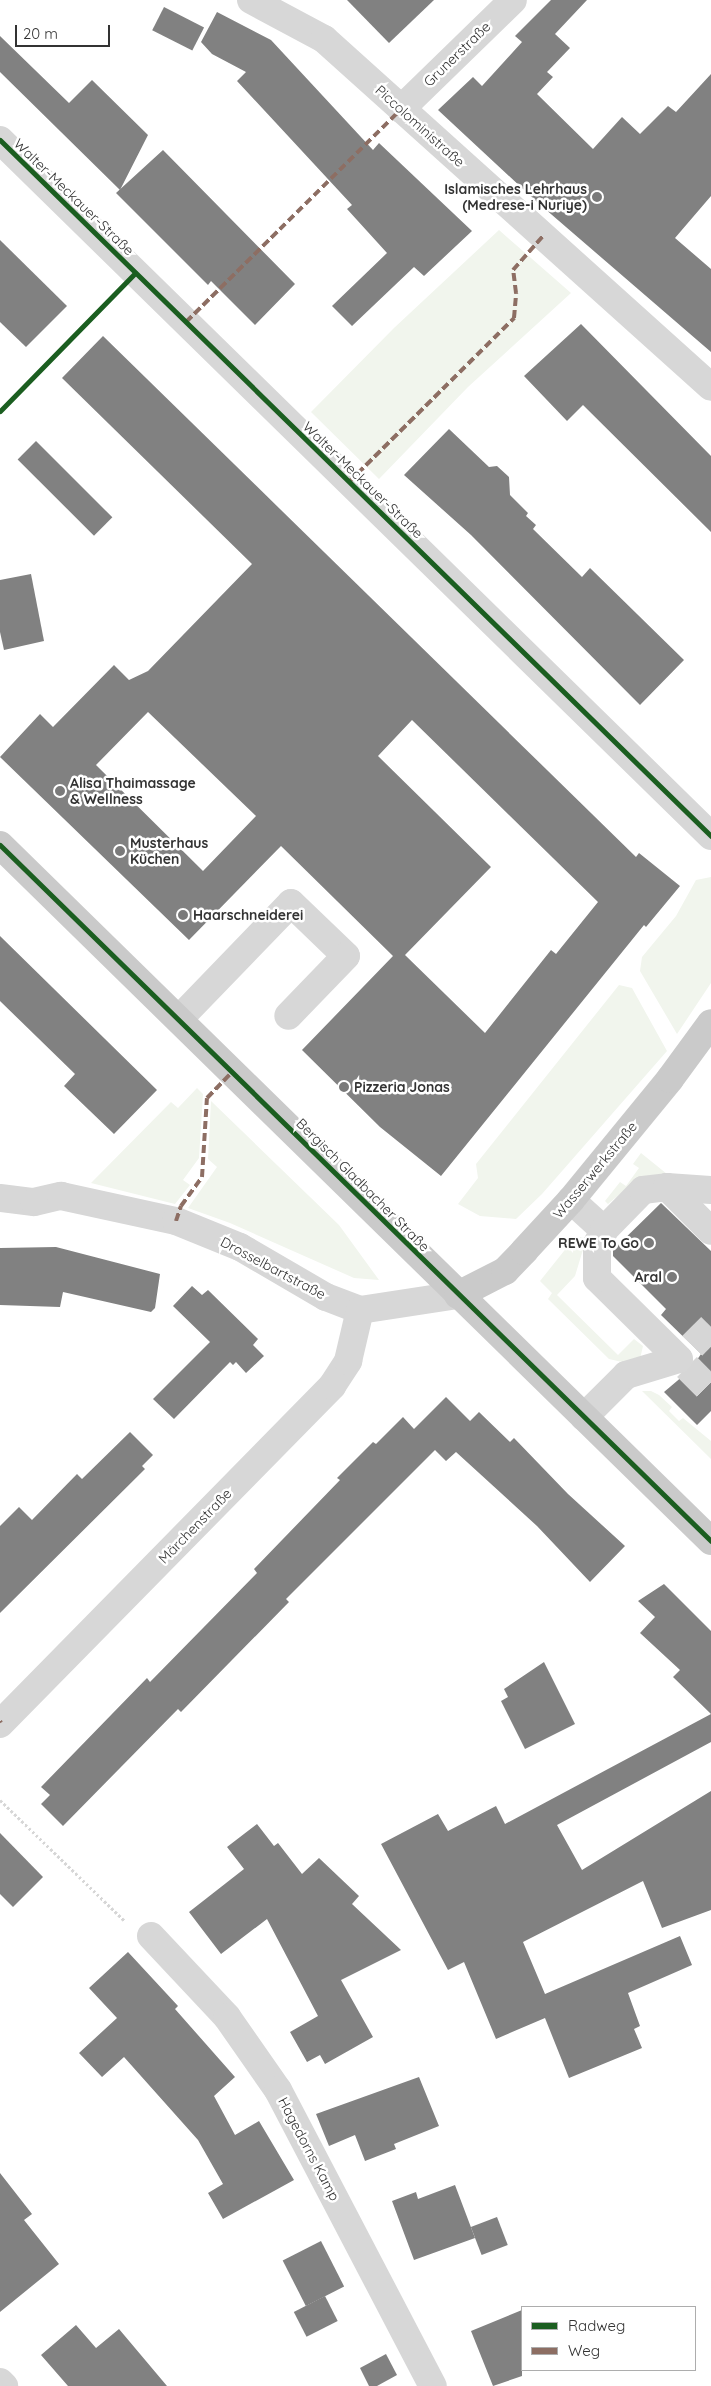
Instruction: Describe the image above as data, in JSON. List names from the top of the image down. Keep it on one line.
{"streets":{"main road":["Wasserwerkstraße","Bergisch Gladbacher Straße"],"street":["Grunerstraße","Piccoloministraße","Walter-Meckauer-Straße","Drosselbartstraße","Märchenstraße","Hagedorns Kamp"]},"crossings":[["Grunerstraße","Piccoloministraße"],["Wasserwerkstraße","Bergisch Gladbacher Straße"],["Drosselbartstraße","Märchenstraße"]],"places":["Islamisches Lehrhaus (Medrese-i Nuriye)","Alisa Thaimassage & Wellness","Musterhaus Küchen","Haarschneiderei","Pizzeria Jonas","REWE To Go","Aral"],"legend":["Radweg","Weg"],"scale_bar":"20 m"}
